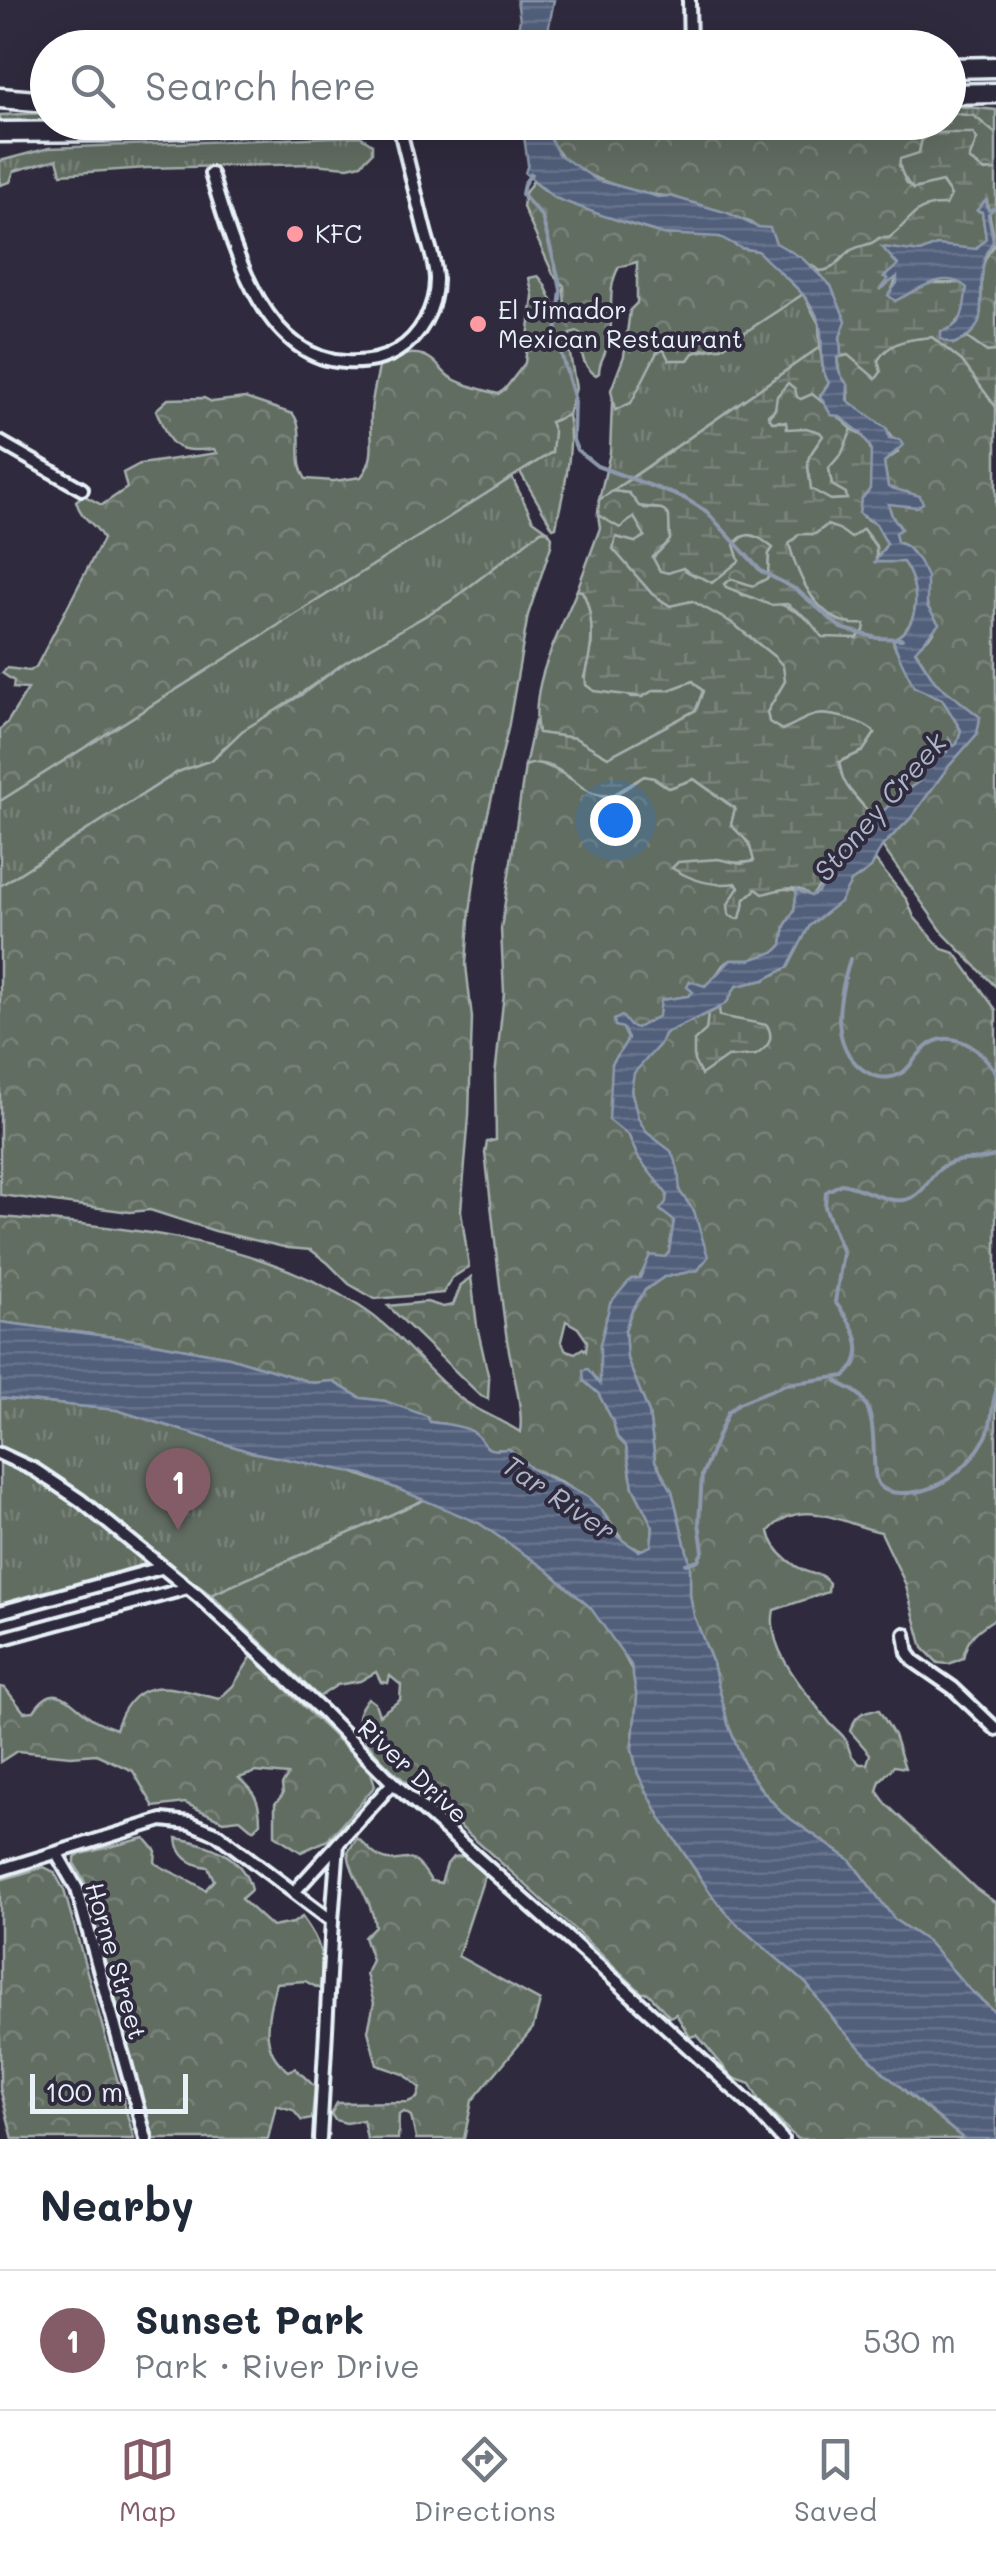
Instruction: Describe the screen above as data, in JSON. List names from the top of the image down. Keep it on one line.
{"streets":{"street":["River Drive","Horne Street"]},"water":["Stoney Creek","Tar River"],"places":["KFC","El Jimador Mexican Restaurant"],"scale_bar":"100 m","page":{"search":"Search here","pins":"1","scale":"100 m","heading":"Nearby","list":[{"mark":"1","name":"Sunset Park","note":"Park · River Drive","value":"530 m"}],"nav":["Map","Directions","Saved"]}}
